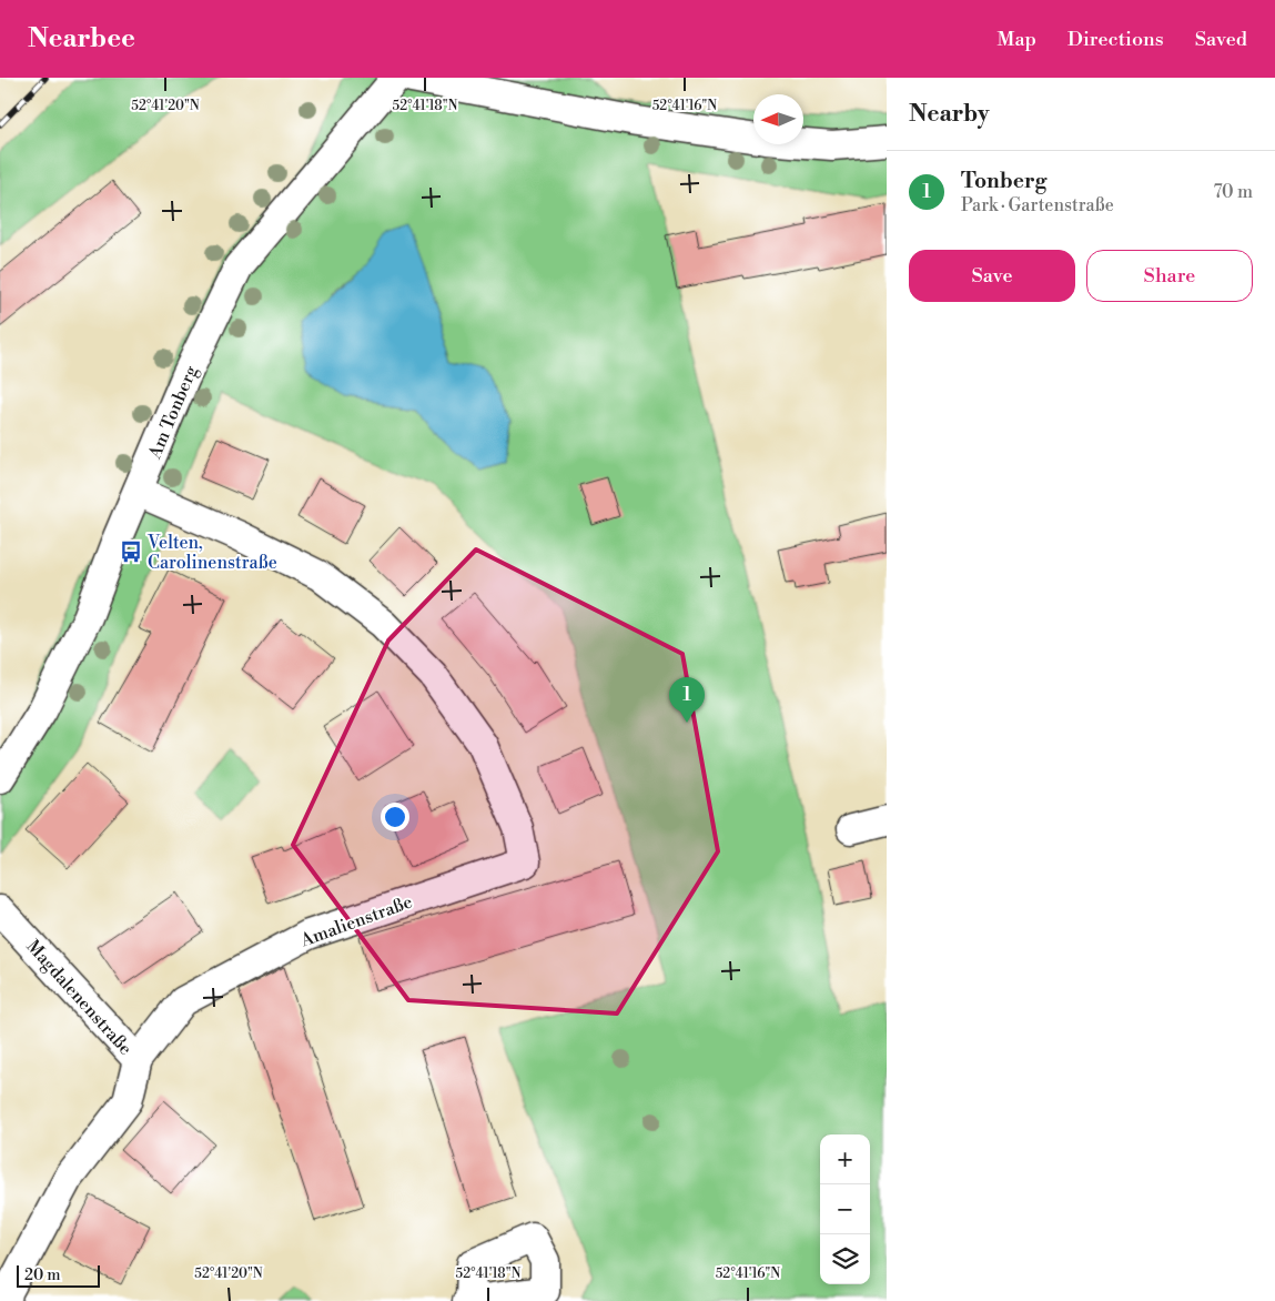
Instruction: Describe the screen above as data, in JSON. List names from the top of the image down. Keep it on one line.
{"streets":{"street":["Am Tonberg","Amalienstraße","Magdalenenstraße"]},"crossings":[["Am Tonberg","Amalienstraße"],["Amalienstraße","Magdalenenstraße"]],"places":{"bus stop":["Velten, Carolinenstraße"]},"scale_bar":"20 m","north":"left","page":{"header":"Nearbee","nav":["Map","Directions","Saved"],"heading":"Nearby","list":[{"mark":"1","name":"Tonberg","note":"Park · Gartenstraße","value":"70 m"}],"buttons":["Save","Share"],"pins":"1","map_buttons":["+","−"],"scale":"20 m"},"coordinates":["52°41'20\"N","52°41'18\"N","52°41'16\"N"]}
